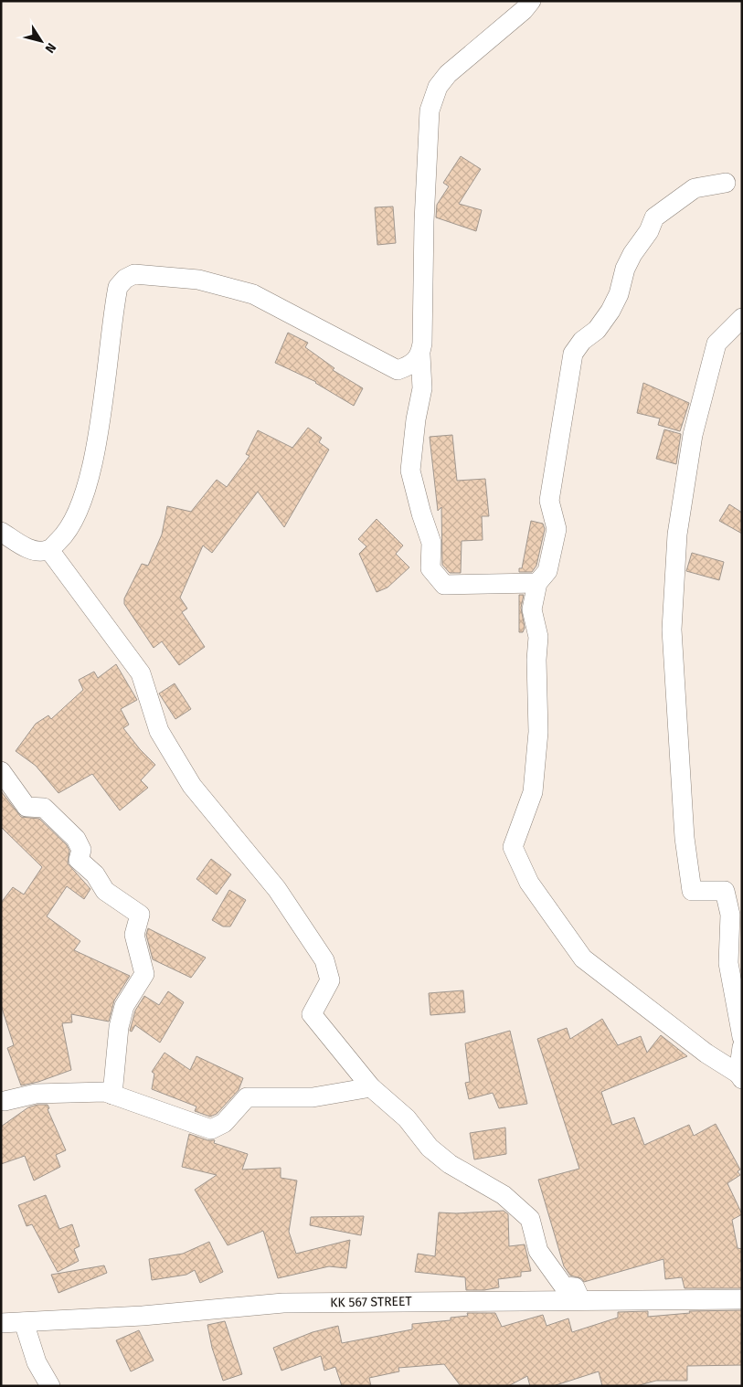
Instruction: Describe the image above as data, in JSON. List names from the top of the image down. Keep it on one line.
{"streets":{"street":["KK 567 STREET"]},"north":"bottom right"}
